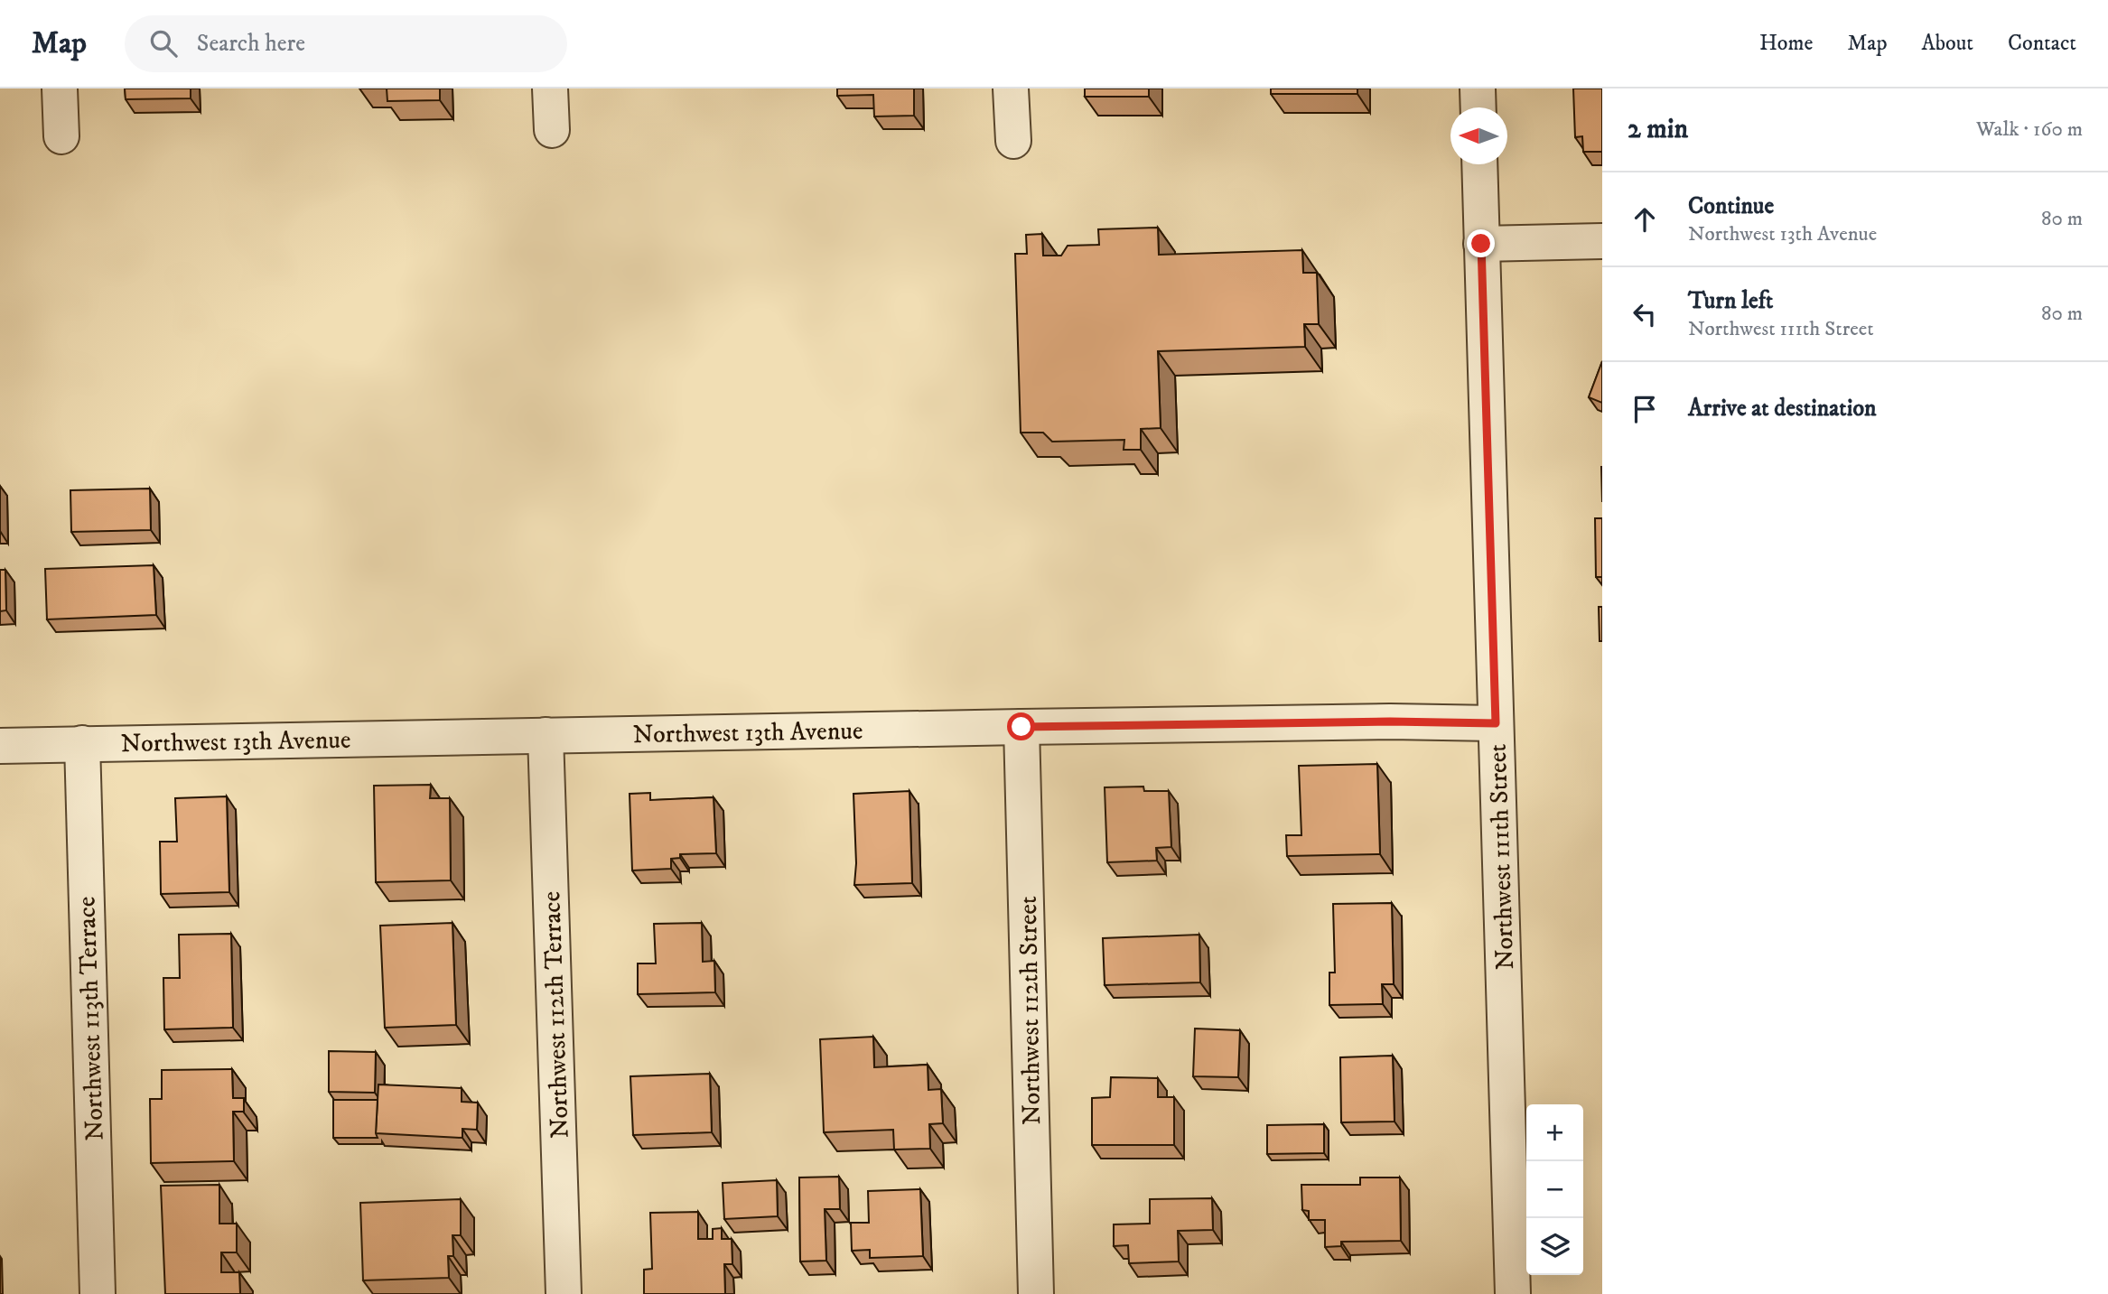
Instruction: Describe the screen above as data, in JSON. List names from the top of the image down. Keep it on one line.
{"streets":{"street":["Northwest 13th Avenue","Northwest 111th Street","Northwest 112th Street","Northwest 112th Terrace","Northwest 113th Terrace"]},"crossings":[["Northwest 13th Avenue","Northwest 111th Street"],["Northwest 13th Avenue","Northwest 112th Street"],["Northwest 13th Avenue","Northwest 112th Terrace"],["Northwest 13th Avenue","Northwest 113th Terrace"]],"north":"left","page":{"header":"Map","search":"Search here","nav":["Home","Map","About","Contact"],"heading":["2 min","Walk · 160 m"],"list":[["Continue","Northwest 13th Avenue","80 m"],["Turn left","Northwest 111th Street","80 m"],"Arrive at destination"],"map_buttons":["+","−"]}}
